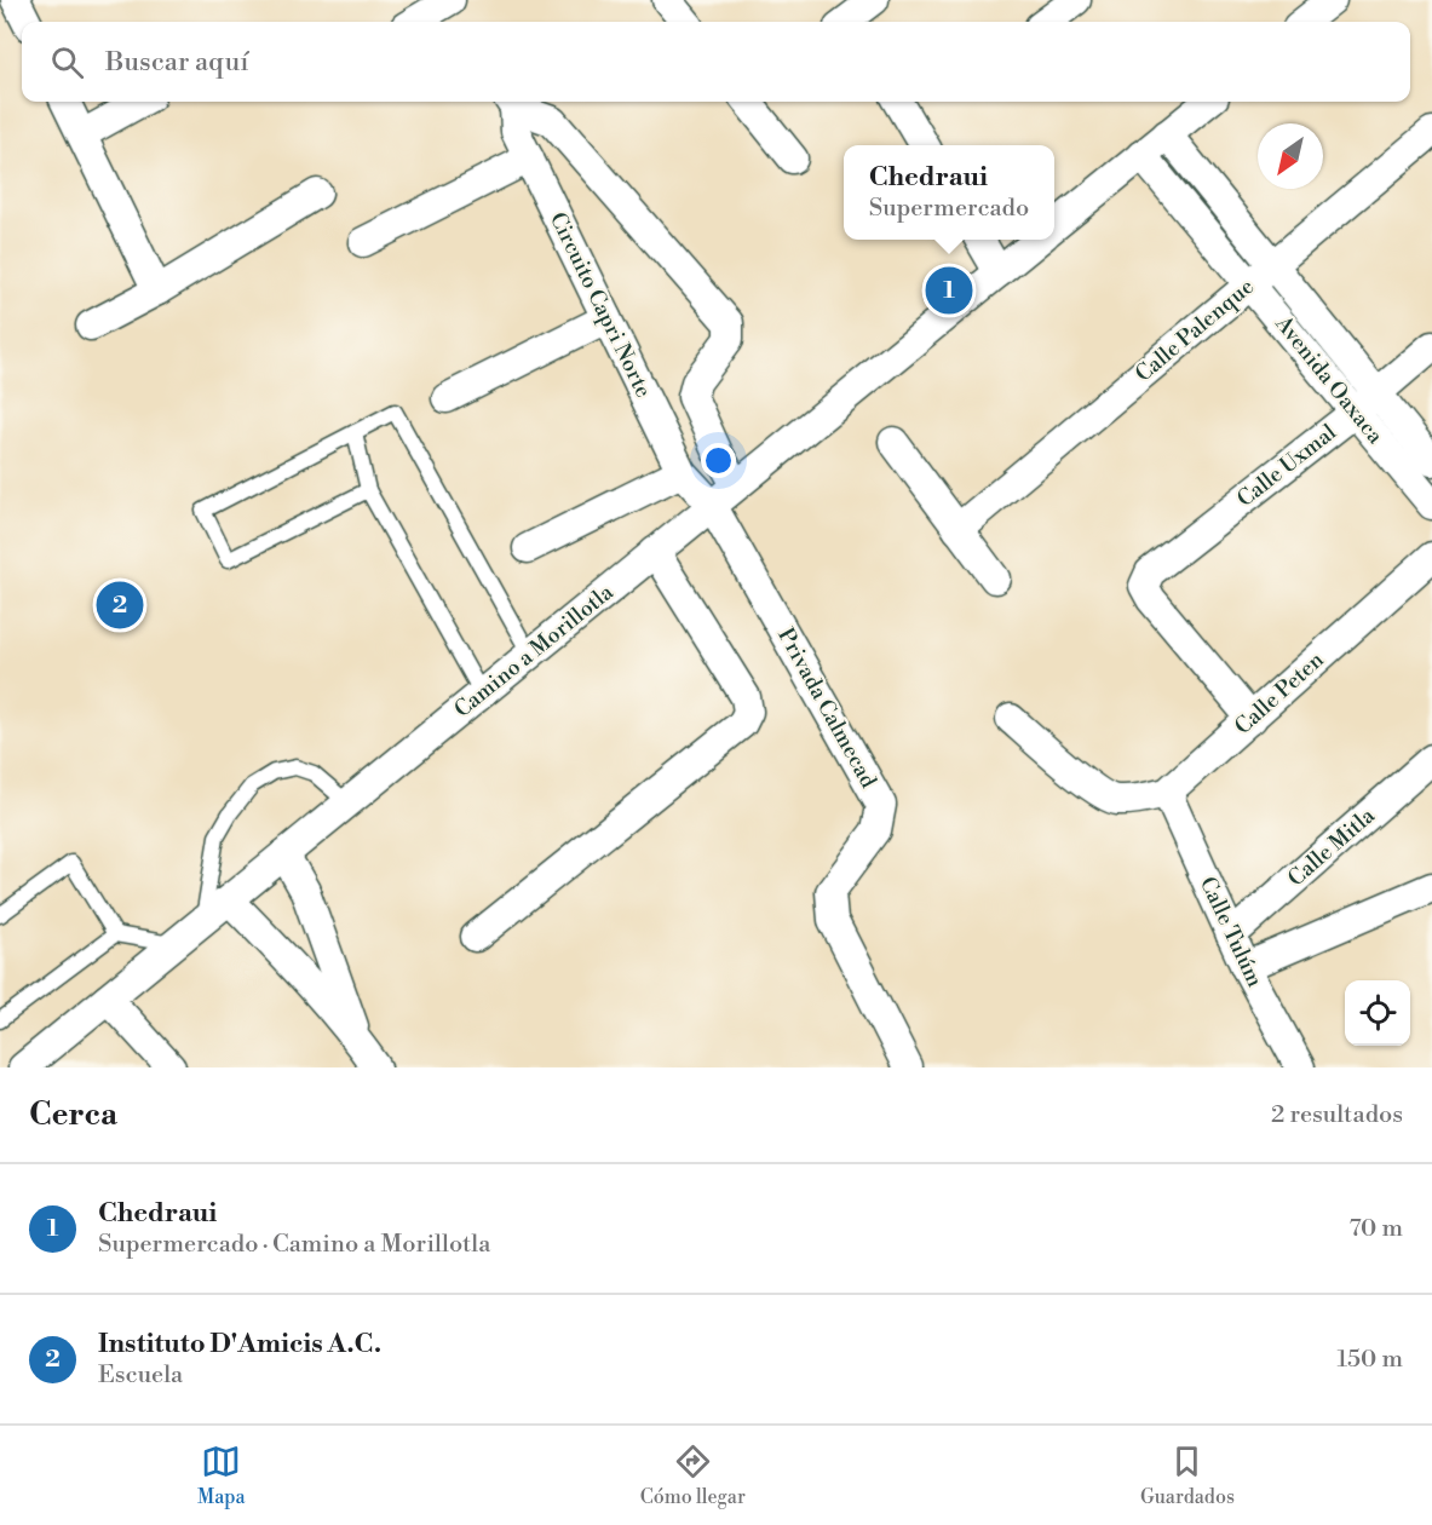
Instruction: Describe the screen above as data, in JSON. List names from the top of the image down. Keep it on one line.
{"streets":{"street":["Circuito Capri Norte","Calle Palenque","Avenida Oaxaca","Calle Uxmal","Camino a Morillotla","Calle Peten","Privada Calmecad","Calle Mitla","Calle Tulúm"]},"crossings":[["Circuito Capri Norte","Camino a Morillotla"],["Circuito Capri Norte","Privada Calmecad"],["Calle Palenque","Avenida Oaxaca"],["Avenida Oaxaca","Calle Uxmal"],["Avenida Oaxaca","Camino a Morillotla"],["Calle Uxmal","Calle Peten"],["Camino a Morillotla","Privada Calmecad"],["Calle Peten","Calle Tulúm"],["Calle Mitla","Calle Tulúm"]],"north":"bottom left","page":{"search":"Buscar aquí","popup":["Chedraui","Supermercado"],"pins":["1","2"],"heading":["Cerca","2 resultados"],"list":[{"mark":"1","name":"Chedraui","note":"Supermercado · Camino a Morillotla","value":"70 m"},{"mark":"2","name":"Instituto D'Amicis A.C.","note":"Escuela","value":"150 m"}],"nav":["Mapa","Cómo llegar","Guardados"]}}
